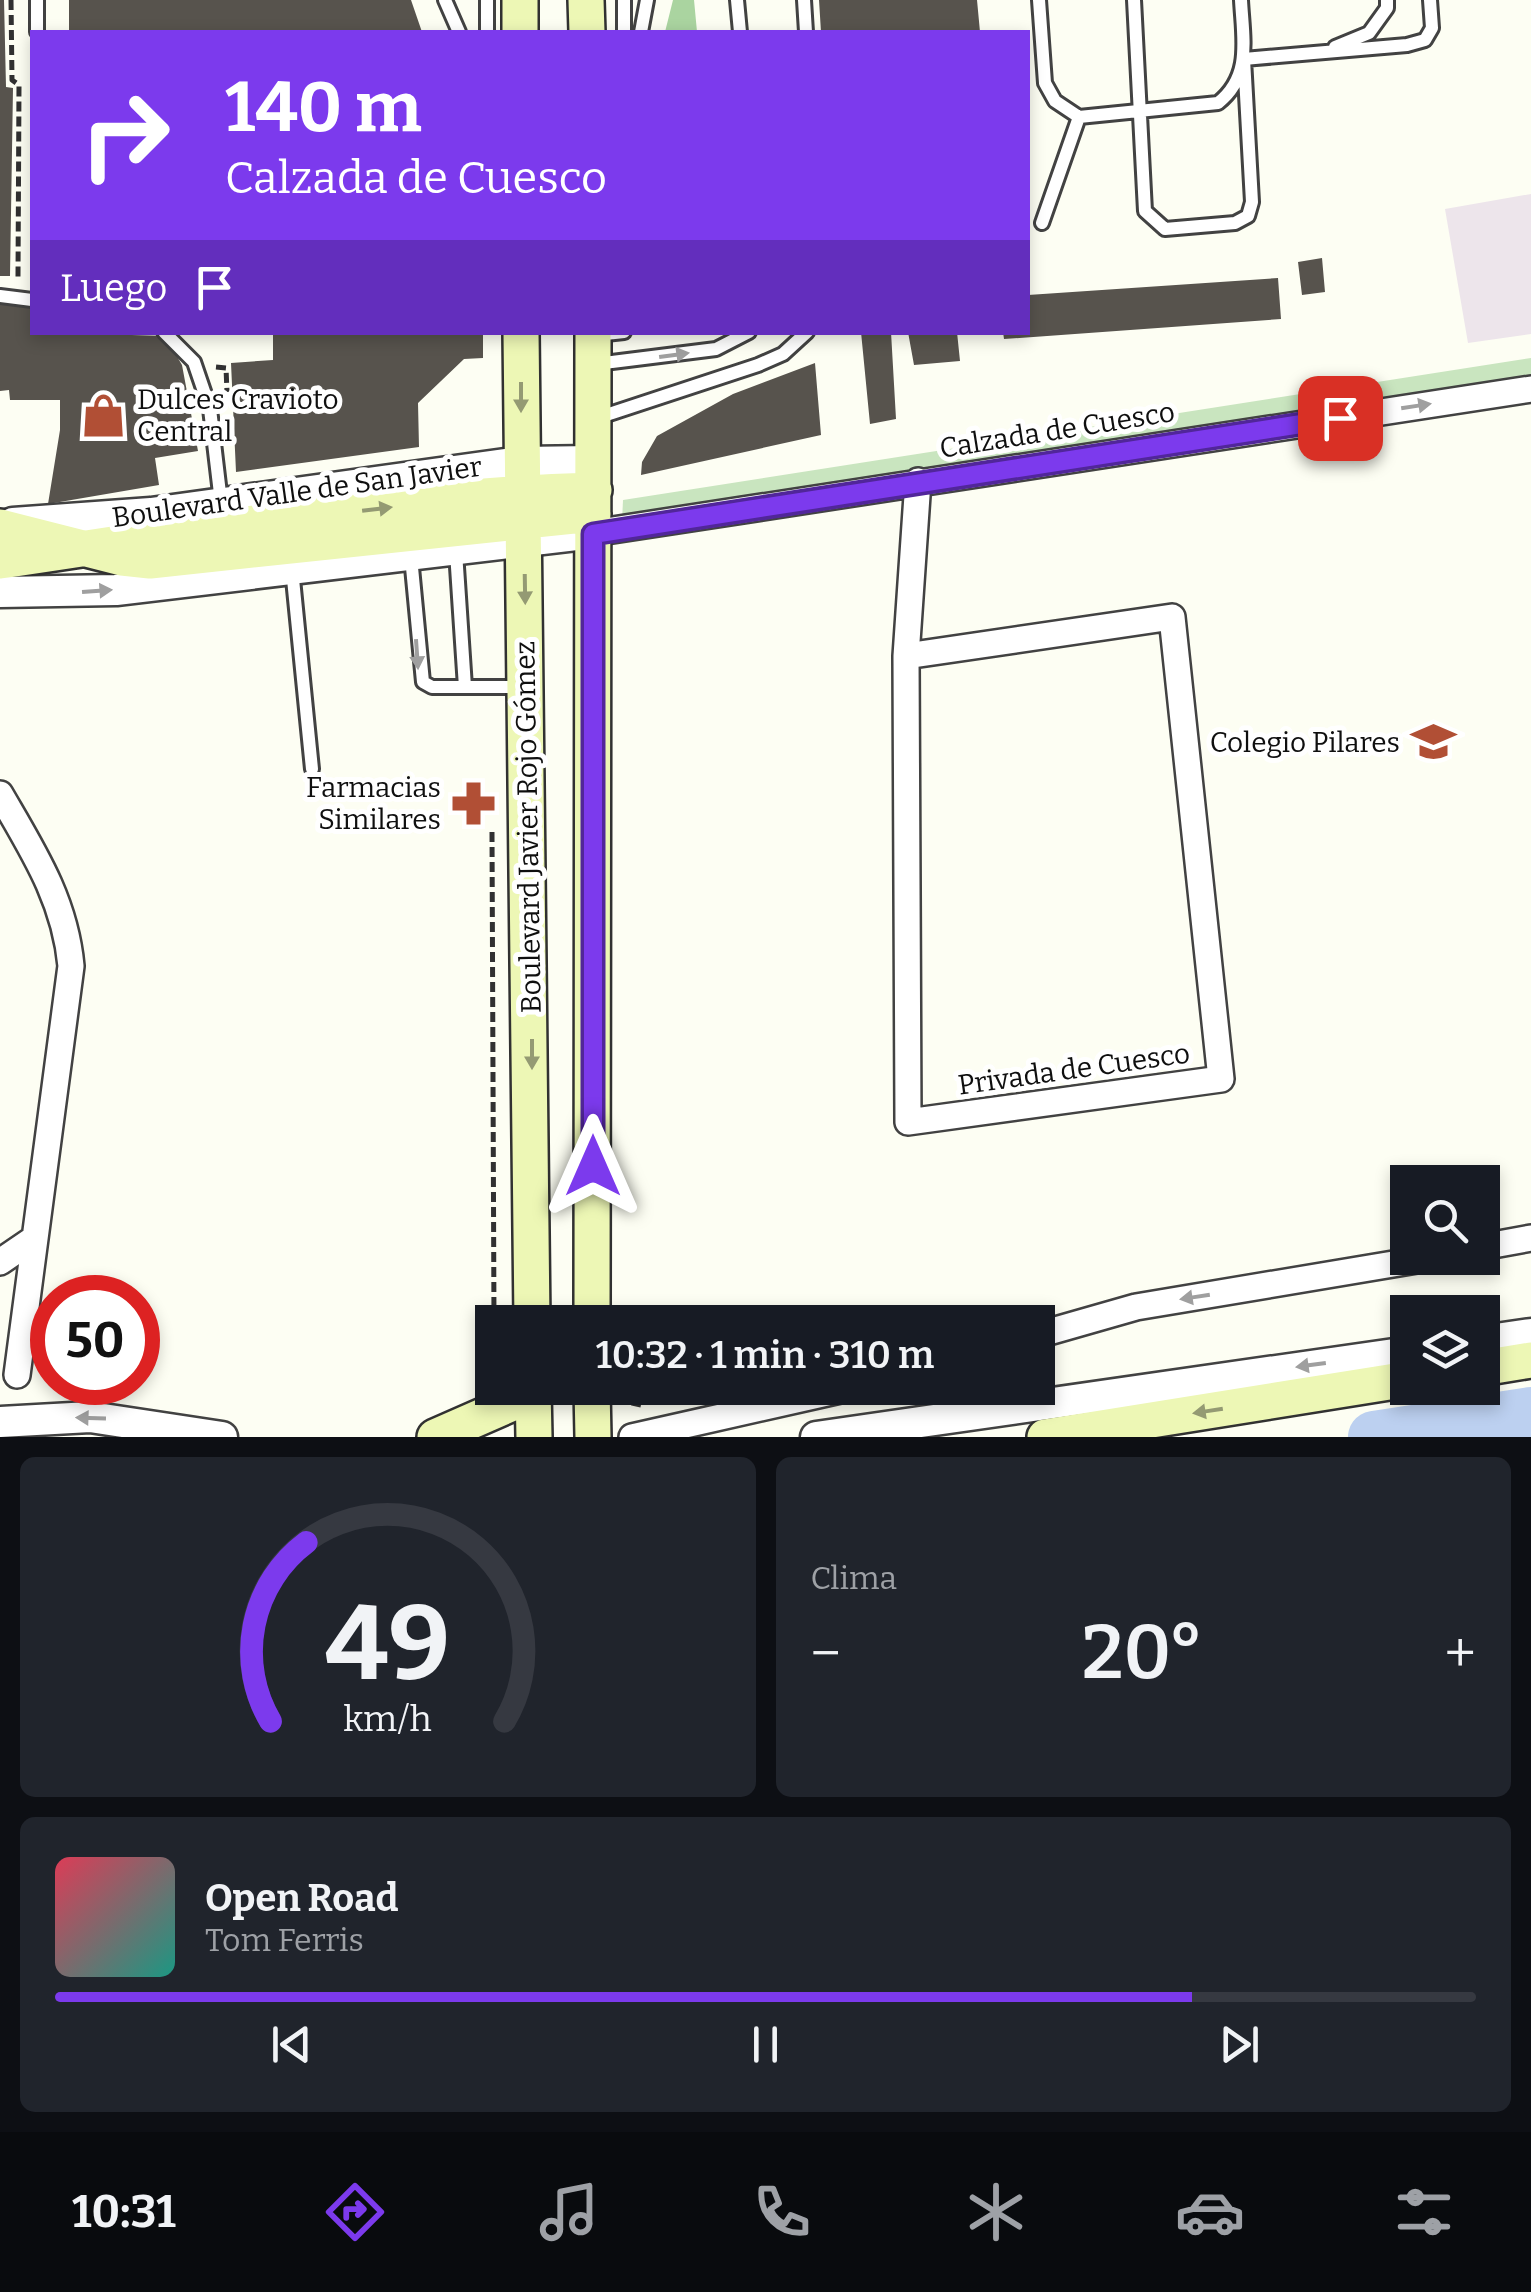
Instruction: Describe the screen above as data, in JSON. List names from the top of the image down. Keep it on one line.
{"streets":{"main road":["Boulevard Valle de San Javier","Boulevard Javier Rojo Gómez"],"street":["Calzada de Cuesco","Privada de Cuesco"]},"crossings":[["Calzada de Cuesco","Boulevard Valle de San Javier"],["Calzada de Cuesco","Privada de Cuesco"],["Boulevard Valle de San Javier","Boulevard Javier Rojo Gómez"]],"one_way":["Calzada de Cuesco"],"places":{"shop":["Dulces Cravioto Central"],"school or university":["Colegio Pilares"],"pharmacy":["Farmacias Similares"]},"page":{"turn":["140 m","Calzada de Cuesco"],"then":"Luego","limit":"50","trip":"10:32 · 1 min · 310 m","tile":"Clima","heat":["−","20°","+"],"song":["Open Road","Tom Ferris"],"tabs":"10:31","gauge":["49","km/h"]}}
